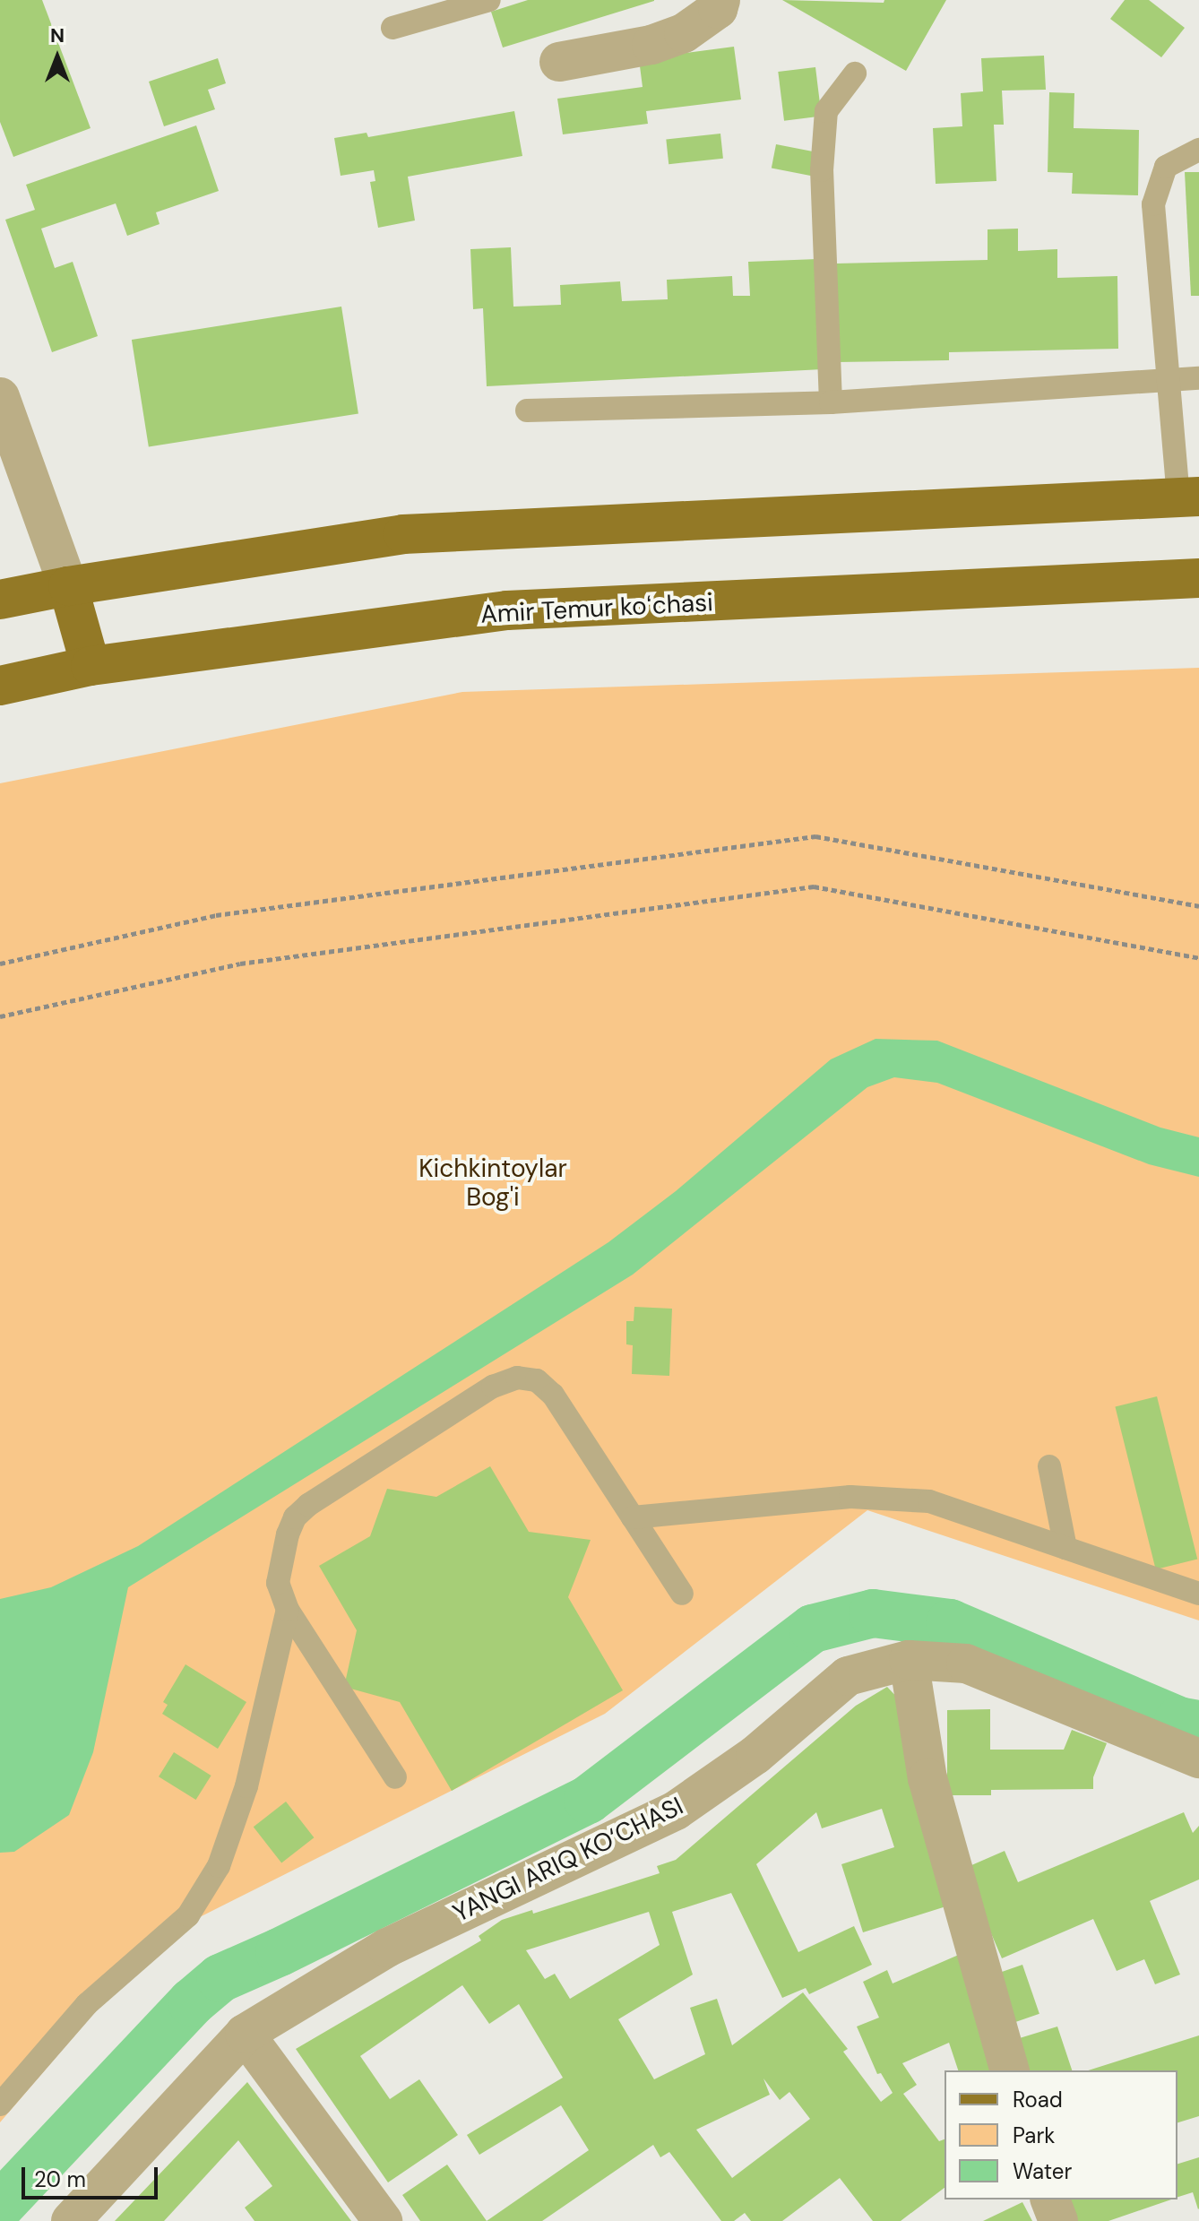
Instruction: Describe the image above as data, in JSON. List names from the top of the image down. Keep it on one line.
{"streets":{"main road":["Amir Temur koʻchasi"],"street":["YANGI ARIQ KO‘CHASI"]},"parks":["Kichkintoylar Bog'i"],"legend":["Road","Park","Water"],"scale_bar":"20 m","north":"top"}
